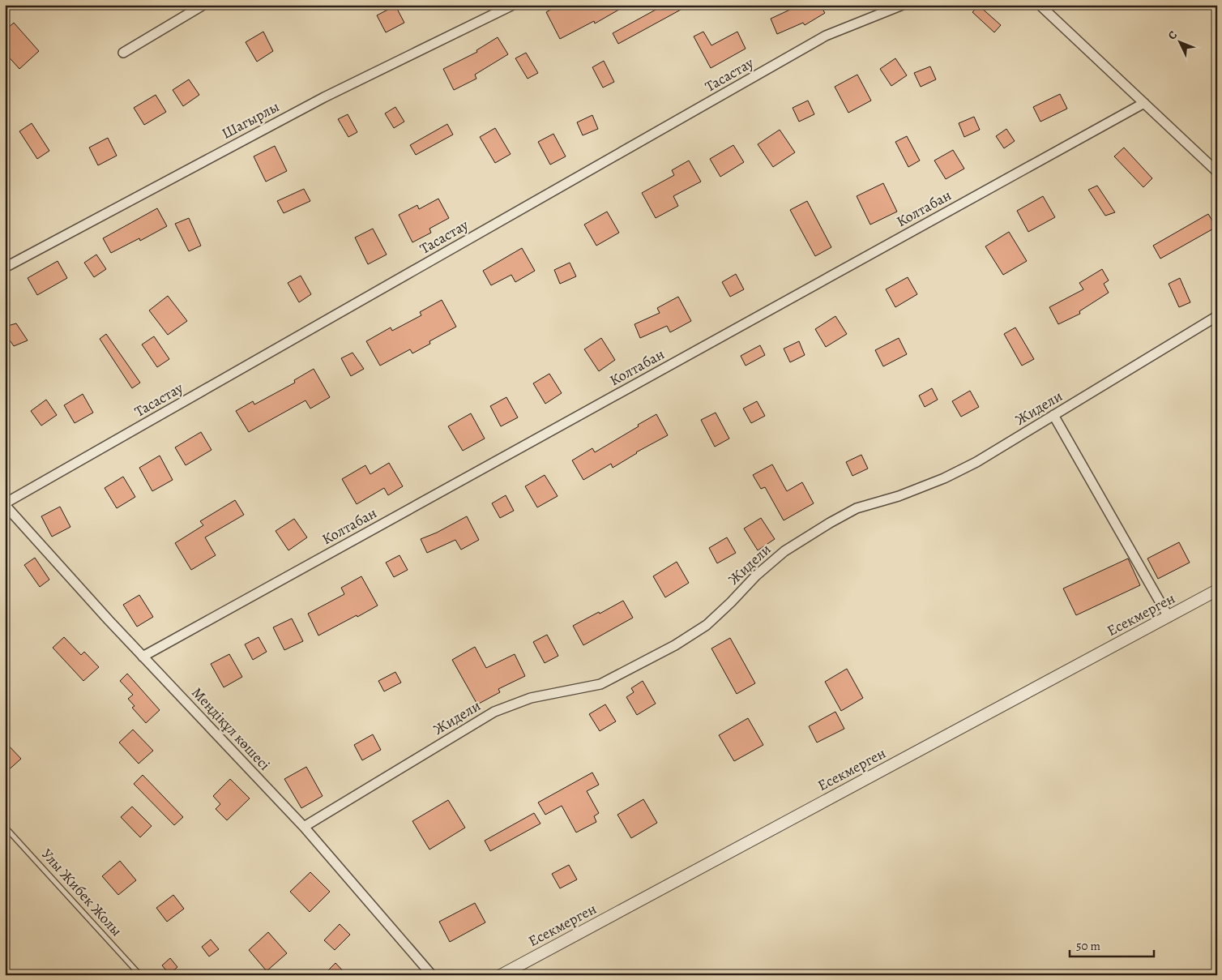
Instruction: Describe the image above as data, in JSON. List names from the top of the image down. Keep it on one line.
{"streets":{"street":["Тасастау","Шагырлы","Колтабан","Жидели","Eсекмерген","Меңдіқұл көшесі"],"lane":["Улы Жибек Жолы"]},"crossings":[["Тасастау","Меңдіқұл көшесі"],["Колтабан","Меңдіқұл көшесі"],["Жидели","Меңдіқұл көшесі"]],"scale_bar":"50 m","north":"top left"}
